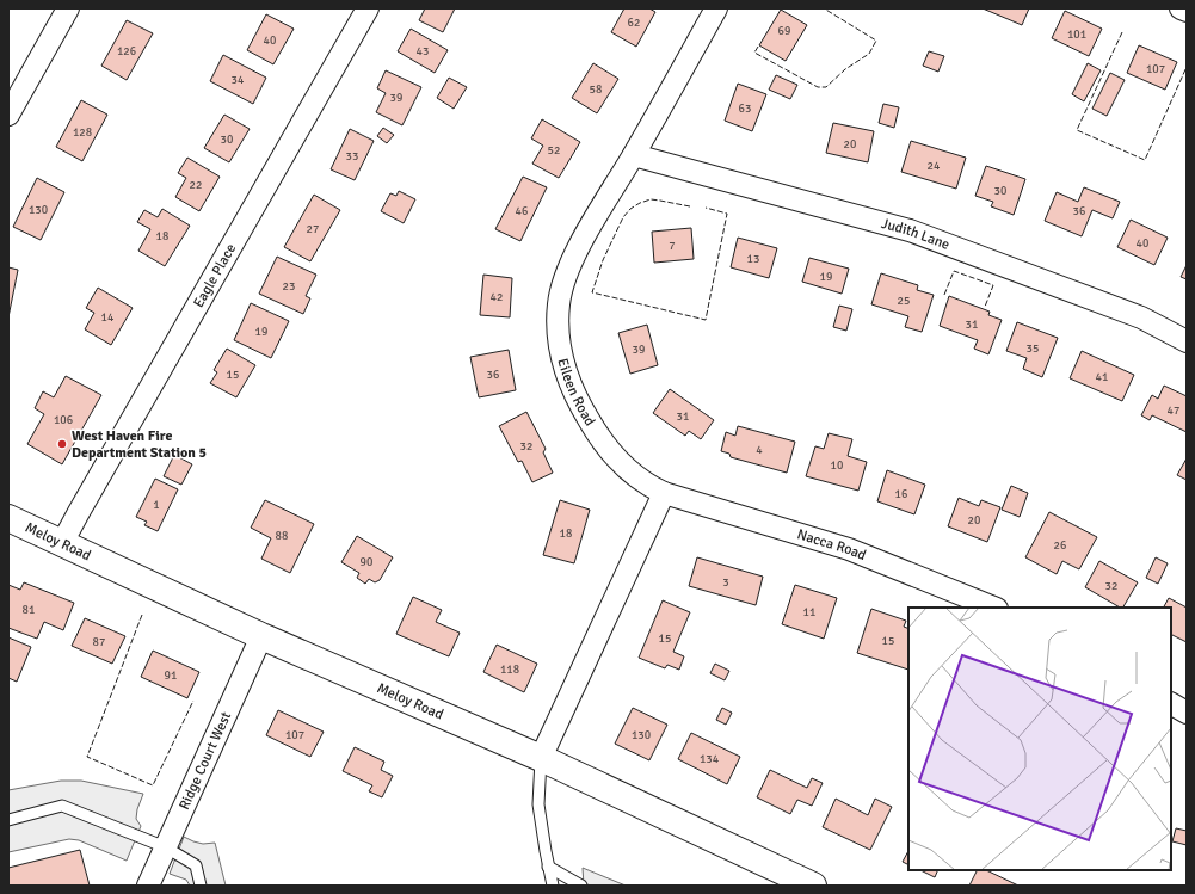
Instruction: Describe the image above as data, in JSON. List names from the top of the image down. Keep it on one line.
{"streets":{"main road":["Meloy Road"],"street":["Judith Lane","Eagle Place","Eileen Road","Nacca Road","Ridge Court West"]},"crossings":[["Judith Lane","Eileen Road"],["Eagle Place","Meloy Road"],["Eileen Road","Nacca Road"],["Meloy Road","Ridge Court West"]],"places":["West Haven Fire Department Station 5"],"house_numbers":["62","69","101","40","126","43","107","34","58","39","63","128","30","20","52","33","24","22","30","130","46","36","27","18","40","7","13","19","23","42","25","14","31","19","35","39","15","36","41","47","31","106","32","4","10","16","1","20","18","88","26","90","3","32","81","11","15","15","87","118","91","107","130","134"]}
